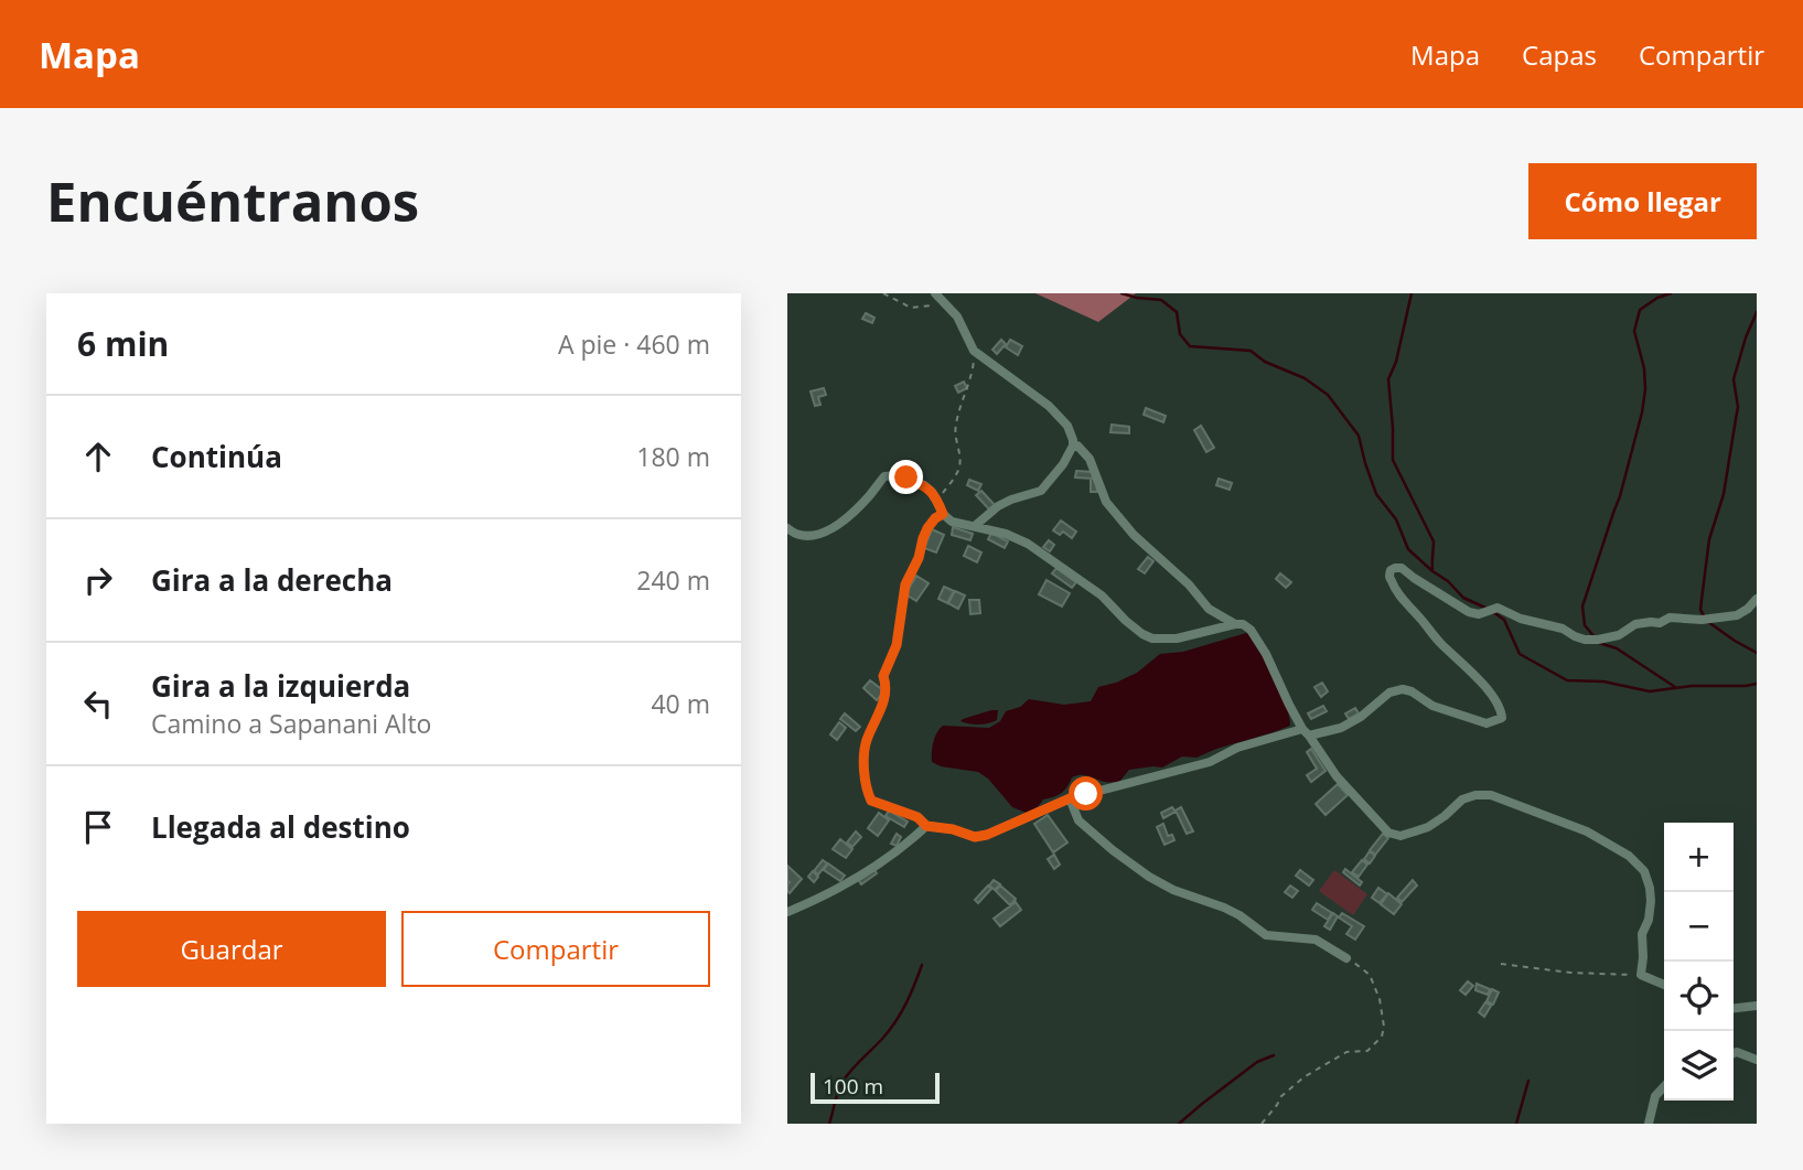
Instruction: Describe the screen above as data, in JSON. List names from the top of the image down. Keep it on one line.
{"scale_bar":"100 m","page":{"header":"Mapa","nav":["Mapa","Capas","Compartir"],"buttons":["Cómo llegar",["Guardar","Compartir"]],"title":"Encuéntranos","heading":["6 min","A pie · 460 m"],"list":[["Continúa","180 m"],["Gira a la derecha","240 m"],["Gira a la izquierda","Camino a Sapanani Alto","40 m"],"Llegada al destino"],"map_buttons":["+","−"],"scale":"100 m"}}
